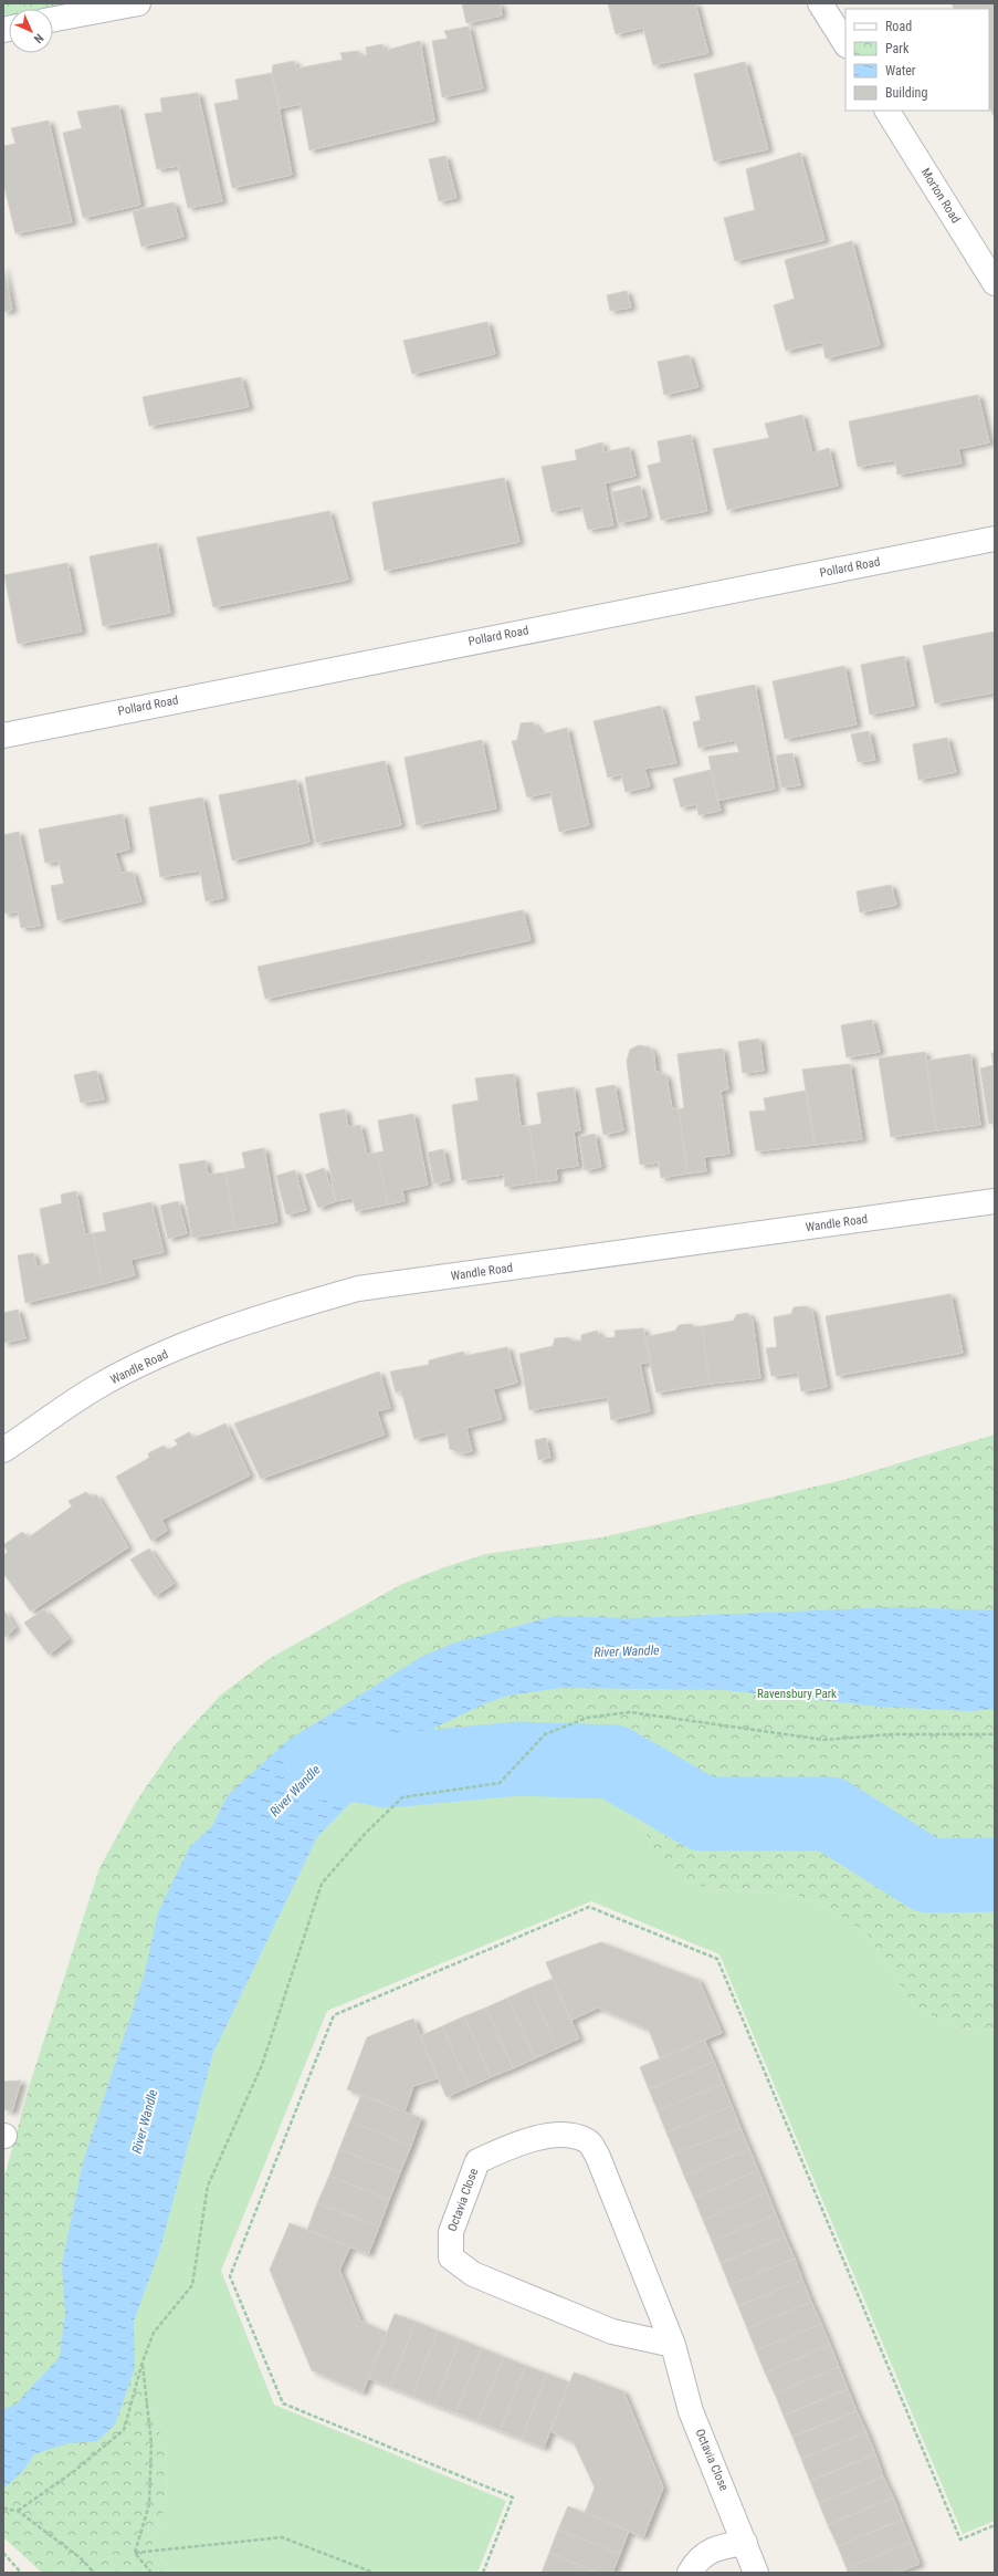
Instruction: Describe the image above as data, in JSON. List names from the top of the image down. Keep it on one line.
{"streets":{"street":["Morton Road","Pollard Road","Wandle Road","Octavia Close"]},"water":["River Wandle"],"parks":["Ravensbury Park"],"legend":["Road","Park","Water","Building"],"north":"bottom right"}
